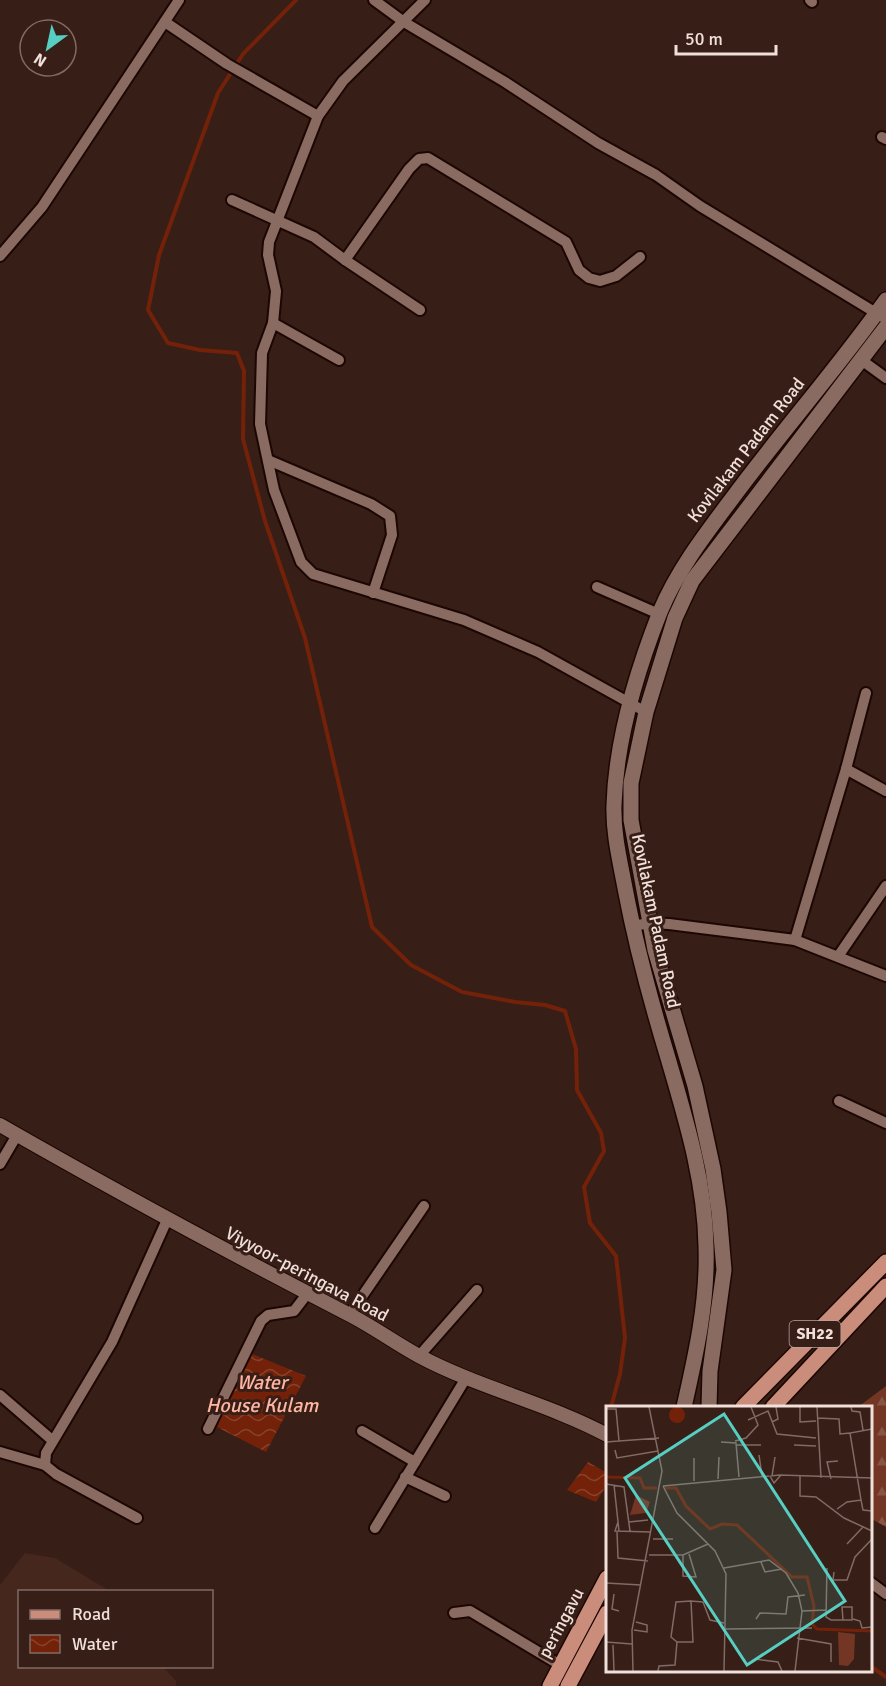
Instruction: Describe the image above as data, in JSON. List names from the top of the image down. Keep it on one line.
{"streets":{"main road":["Kovilakam Padam Road","SH22","peringavu"],"street":["Viyyoor-peringava Road"]},"water":["Water House Kulam"],"legend":["Road","Water"],"scale_bar":"50 m","north":"bottom left"}
